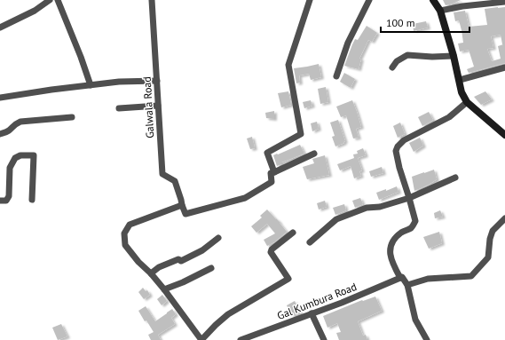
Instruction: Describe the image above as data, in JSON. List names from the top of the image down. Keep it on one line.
{"streets":{"street":["Galwala Road","Gal Kumbura Road"]},"scale_bar":"100 m"}
